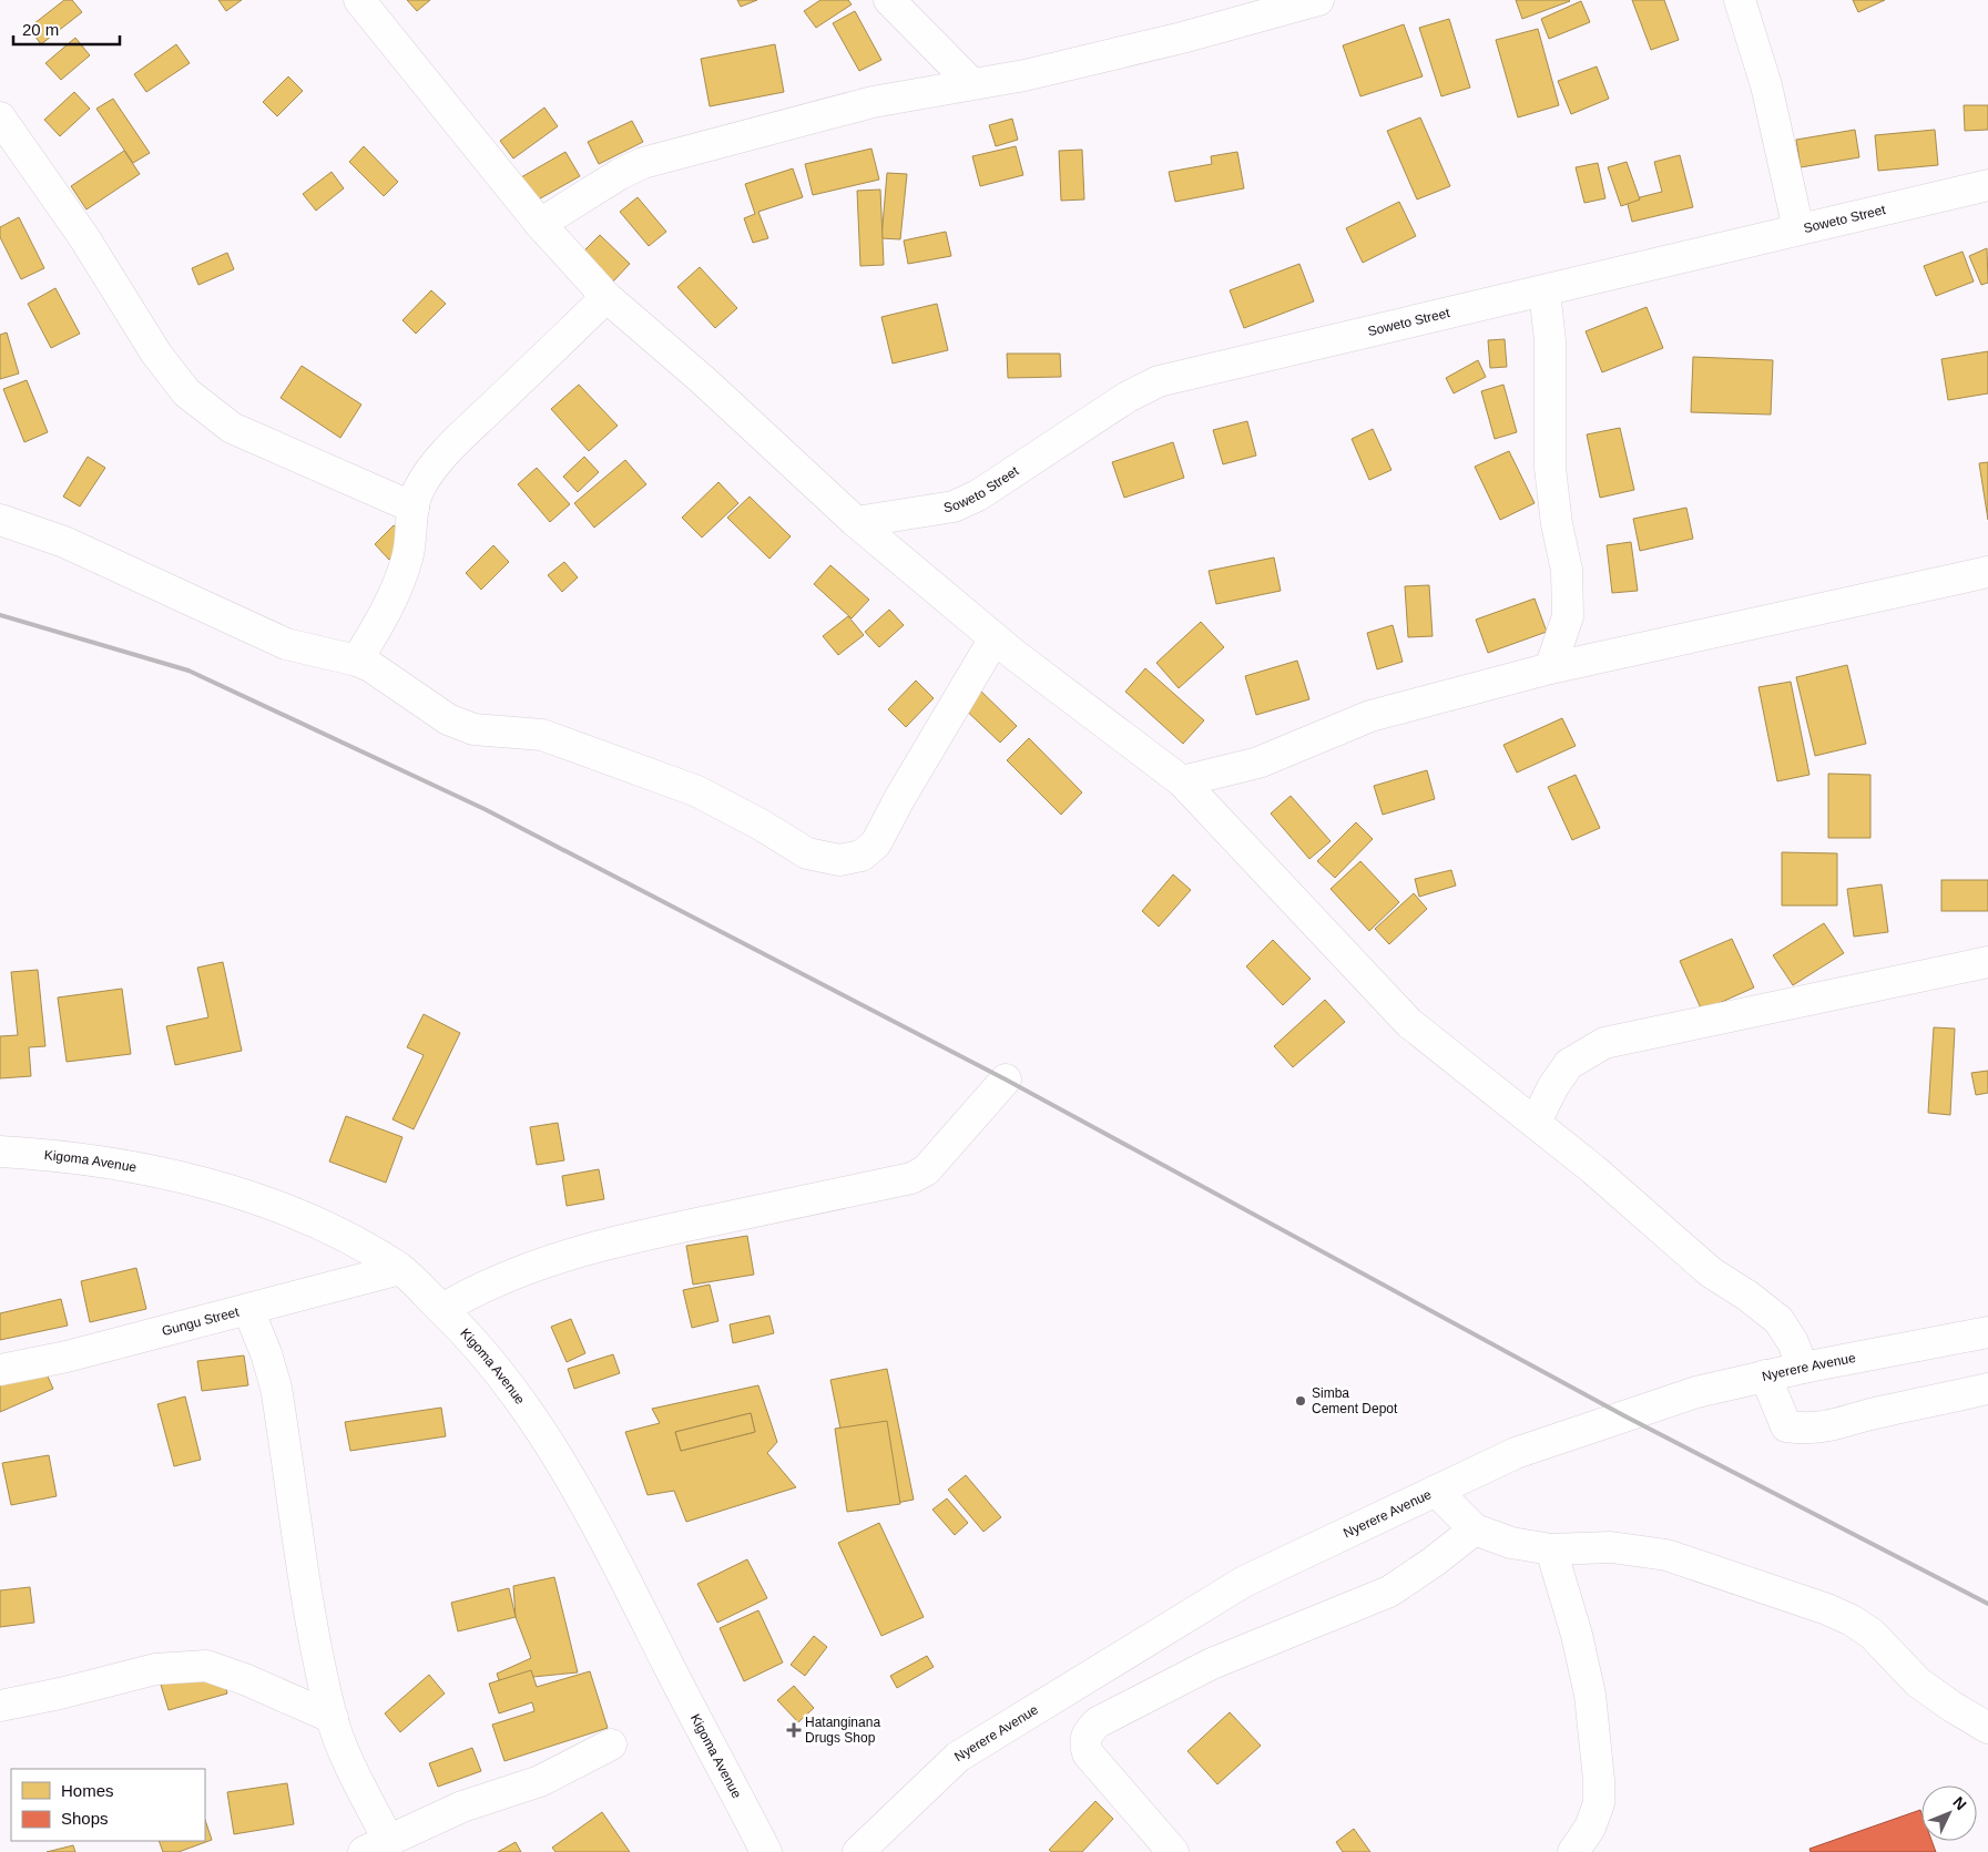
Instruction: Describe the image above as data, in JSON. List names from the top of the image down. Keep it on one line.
{"streets":{"street":["Soweto Street","Kigoma Avenue","Gungu Street","Nyerere Avenue"]},"crossings":[["Kigoma Avenue","Gungu Street"]],"places":{"other":["Simba Cement Depot"],"health":["Hatanginana Drugs Shop"]},"legend":["Homes","Shops"],"scale_bar":"20 m","north":"top right"}
